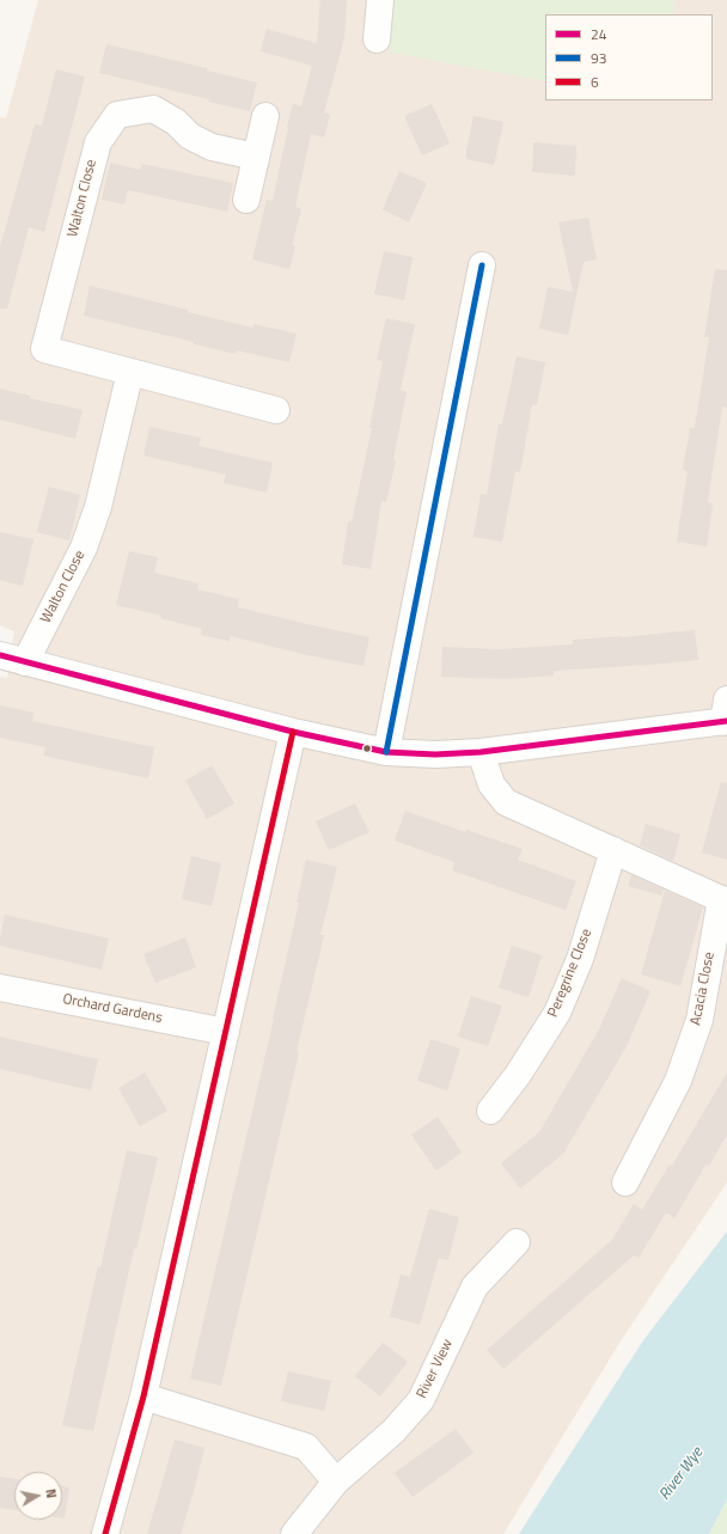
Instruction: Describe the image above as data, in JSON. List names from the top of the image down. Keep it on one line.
{"streets":{"street":["Walton Close","Peregrine Close","Acacia Close","Orchard Gardens","River View"]},"crossings":[["Peregrine Close","Acacia Close"]],"water":["River Wye"],"lines":["transit line 93","transit line 24","transit line 6"],"legend":["24","93","6"],"north":"right"}
